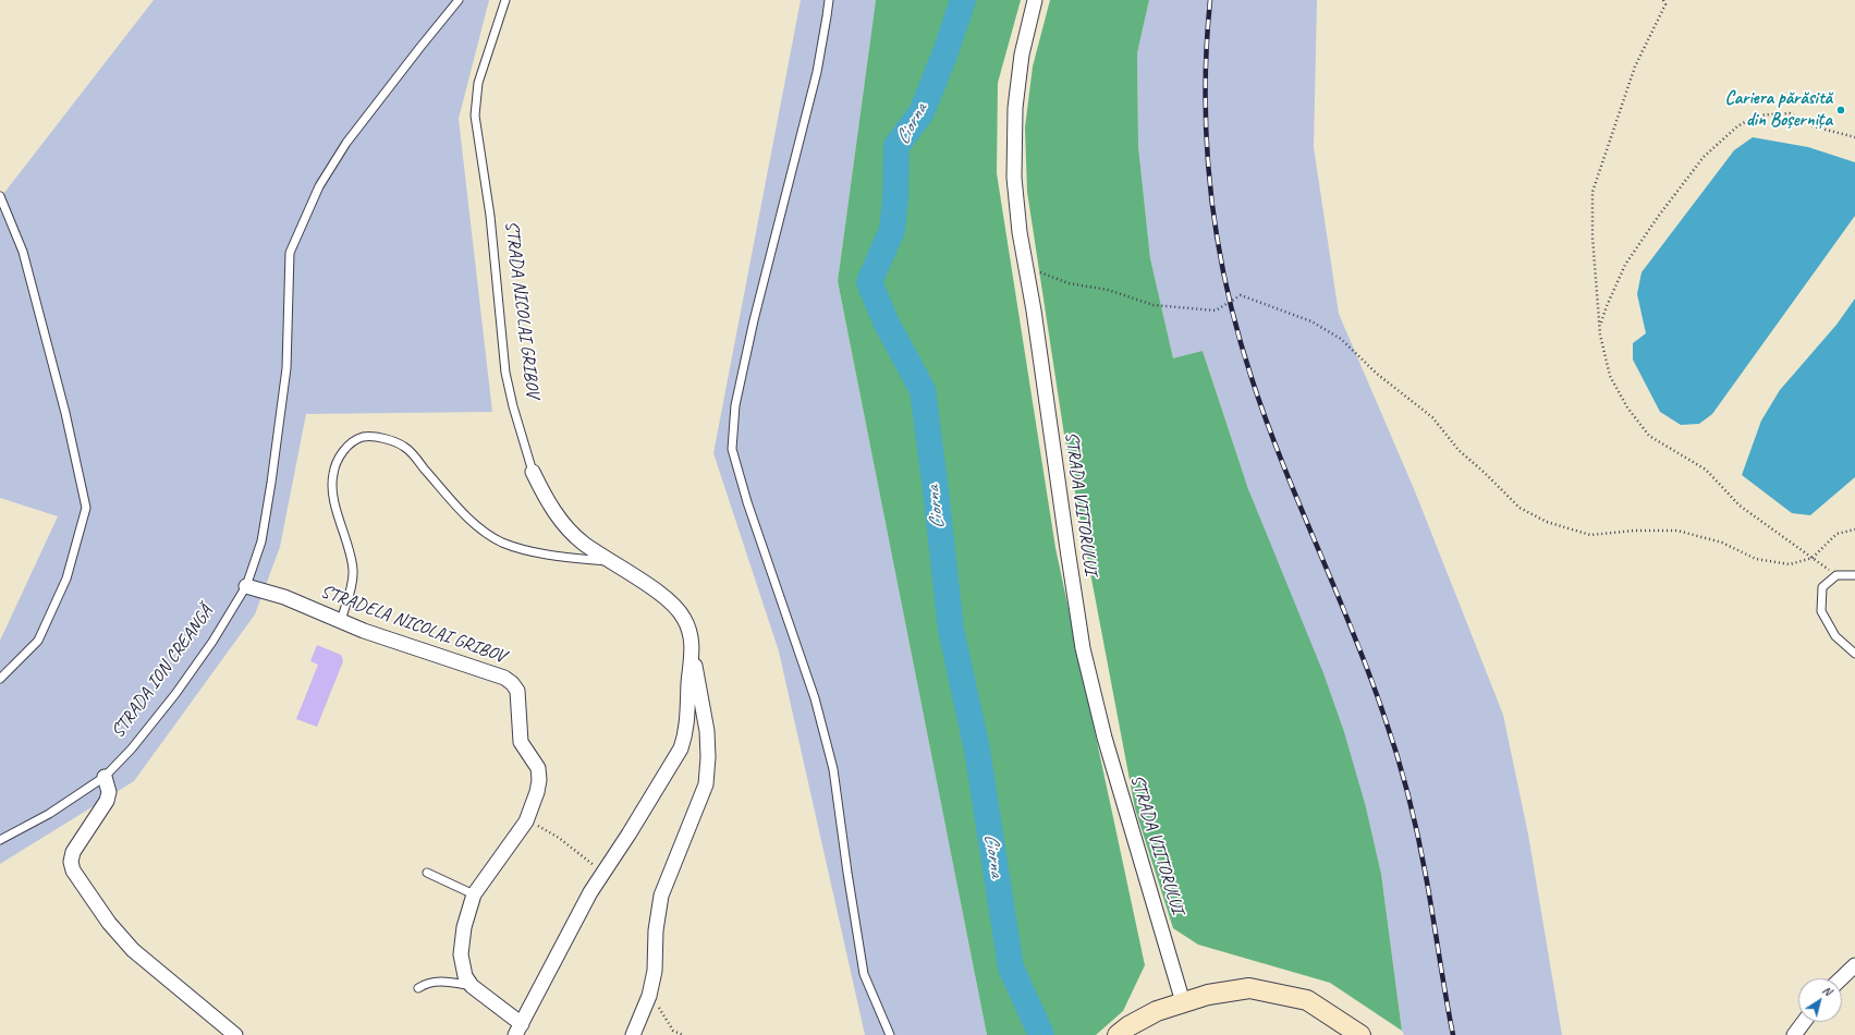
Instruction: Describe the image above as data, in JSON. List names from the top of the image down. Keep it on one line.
{"streets":{"street":["STRADA NICOLAI GRIBOV","STRADA VIITORULUI","STRADELA NICOLAI GRIBOV"],"lane":["STRADA ION CREANGĂ"]},"crossings":[["STRADA NICOLAI GRIBOV","STRADELA NICOLAI GRIBOV"],["STRADELA NICOLAI GRIBOV","STRADA ION CREANGĂ"]],"water":["Ciorna"],"places":["Cariera părăsită din Boșernița"],"north":"top right"}
